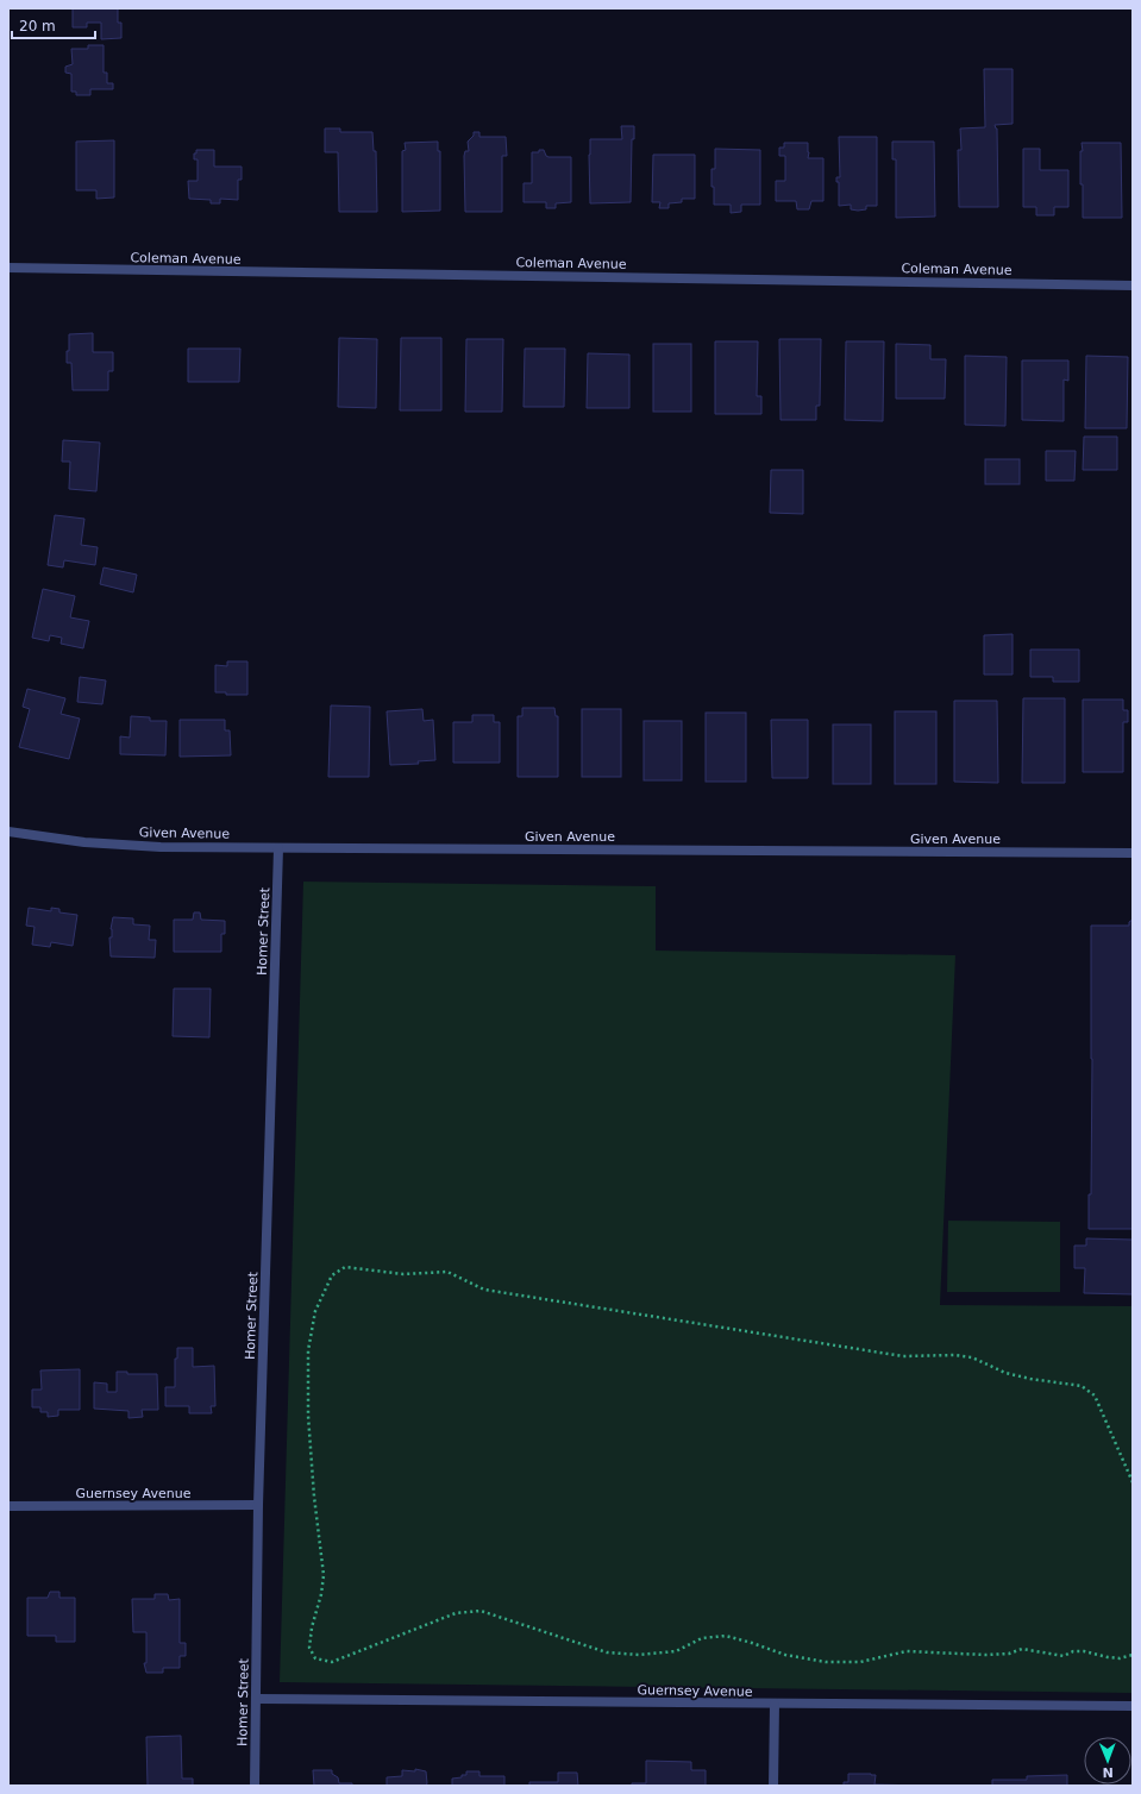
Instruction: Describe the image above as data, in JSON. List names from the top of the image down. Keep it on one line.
{"streets":{"street":["Coleman Avenue","Given Avenue","Homer Street","Guernsey Avenue"]},"crossings":[["Given Avenue","Homer Street"],["Homer Street","Guernsey Avenue"]],"scale_bar":"20 m","north":"bottom"}
